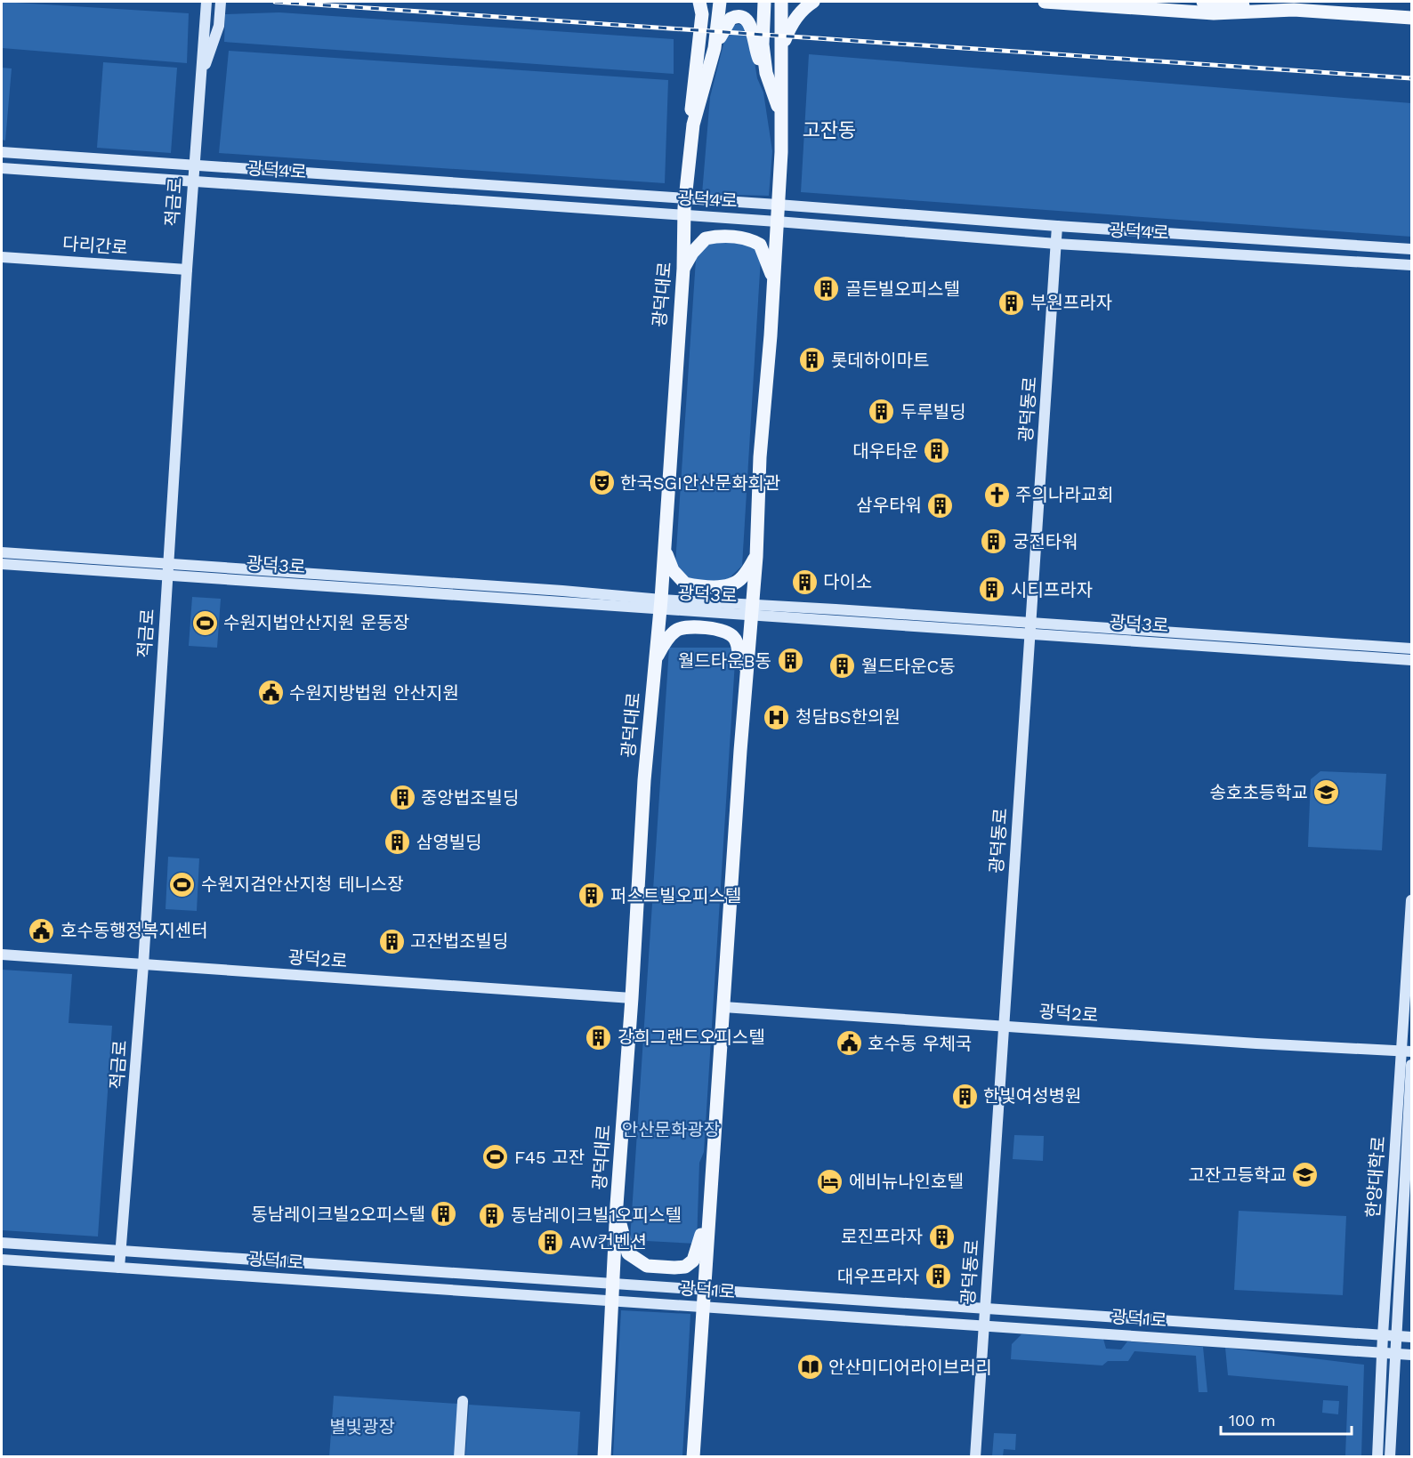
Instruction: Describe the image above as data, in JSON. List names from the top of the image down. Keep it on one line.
{"streets":{"main road":["광덕대로"],"street":["광덕4로","적금로","다리간로","광덕동로","광덕3로","광덕2로","한양대학로","광덕1로"]},"crossings":[["광덕4로","적금로"],["광덕4로","광덕대로"],["광덕4로","광덕동로"],["적금로","다리간로"],["적금로","광덕3로"],["적금로","광덕2로"],["적금로","광덕1로"],["광덕대로","광덕3로"],["광덕대로","광덕2로"],["광덕대로","광덕1로"],["광덕동로","광덕3로"],["광덕동로","광덕2로"],["광덕동로","광덕1로"],["광덕2로","한양대학로"],["한양대학로","광덕1로"]],"districts":["고잔동"],"parks":["안산문화광장","별빛광장"],"places":{"building":["골든빌오피스텔","부원프라자","롯데하이마트","두루빌딩","대우타운","삼우타워","궁전타워","다이소","시티프라자","월드타운B동","월드타운C동","중앙법조빌딩","삼영빌딩","퍼스트빌오피스텔","고잔법조빌딩","강희그랜드오피스텔","한빛여성병원","동남레이크빌2오피스텔","동남레이크빌1오피스텔","로진프라자","AW컨벤션","대우프라자"],"theatre":["한국SGI안산문화회관"],"church":["주의나라교회"],"sports":["수원지법안산지원 운동장","수원지검안산지청 테니스장","F45 고잔"],"public building":["수원지방법원 안산지원","호수동행정복지센터","호수동 우체국"],"hospital":["청담BS한의원"],"school or university":["송호초등학교","고잔고등학교"],"hotel":["에비뉴나인호텔"],"library":["안산미디어라이브러리"]},"scale_bar":"100 m"}
